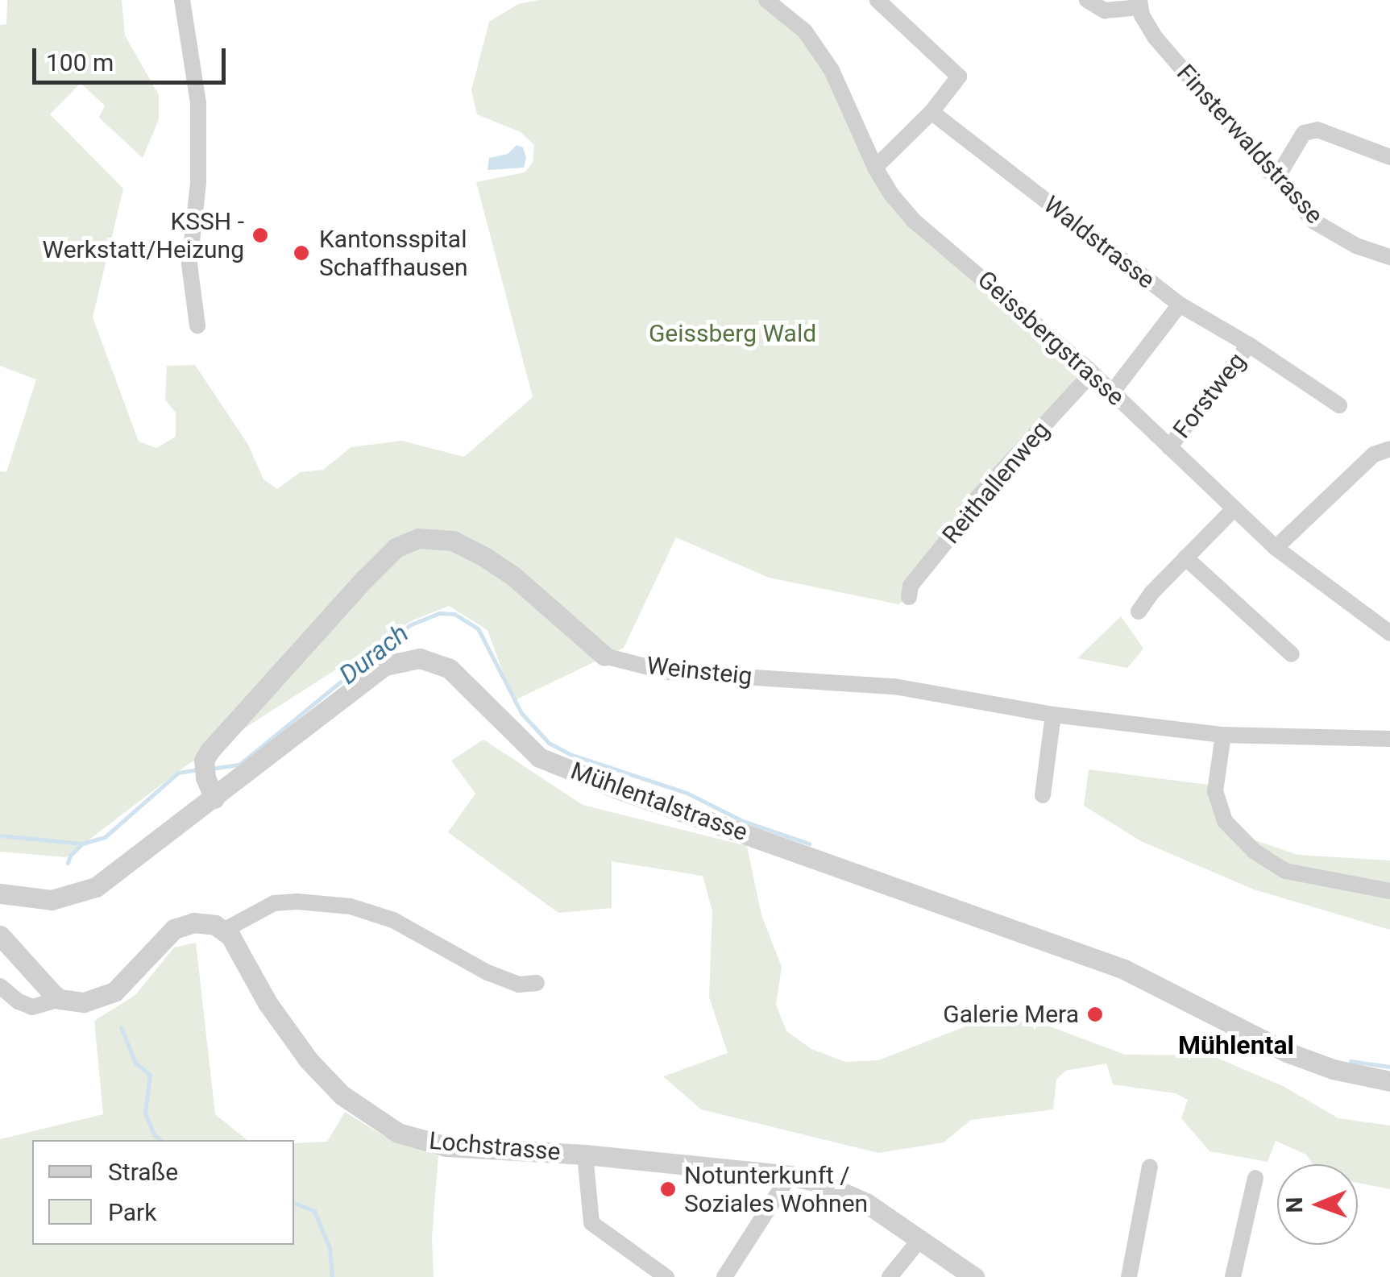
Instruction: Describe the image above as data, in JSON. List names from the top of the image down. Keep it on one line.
{"streets":{"street":["Finsterwaldstrasse","Waldstrasse","Geissbergstrasse","Forstweg","Reithallenweg","Weinsteig","Mühlentalstrasse","Lochstrasse"]},"crossings":[["Waldstrasse","Geissbergstrasse"],["Waldstrasse","Forstweg"],["Geissbergstrasse","Forstweg"],["Geissbergstrasse","Reithallenweg"],["Weinsteig","Mühlentalstrasse"]],"districts":["Mühlental"],"water":["Durach"],"parks":["Geissberg Wald"],"places":["KSSH - Werkstatt/Heizung","Kantonsspital Schaffhausen","Galerie Mera","Notunterkunft / Soziales Wohnen"],"legend":["Straße","Park"],"scale_bar":"100 m","north":"left"}
